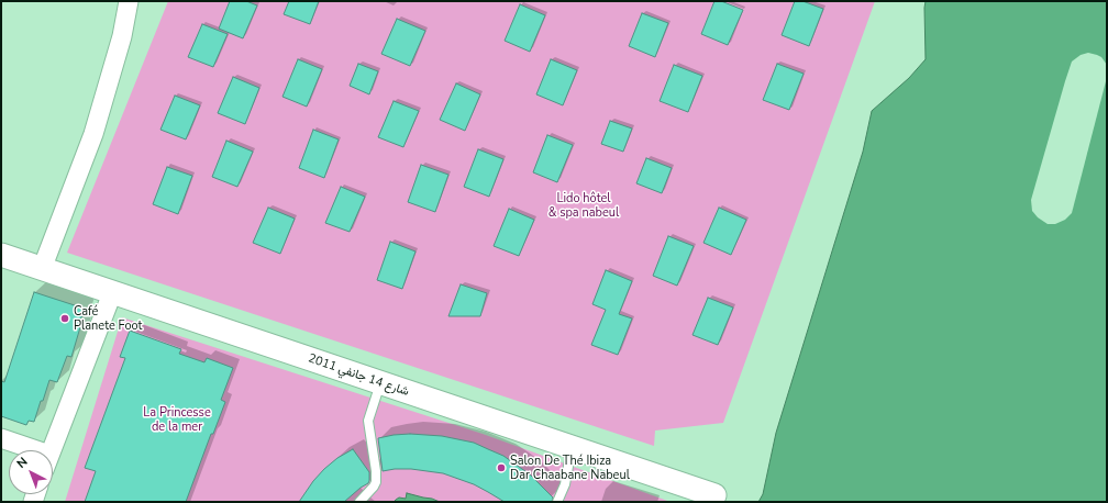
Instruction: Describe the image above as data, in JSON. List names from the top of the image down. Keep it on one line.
{"streets":{"street":["شارع 14 جانفي 2011"]},"parks":["Lido hôtel & spa nabeul","La Princesse de la mer"],"places":["Café Planete Foot","Salon De Thé Ibiza Dar Chaabane Nabeul"],"north":"top left"}
